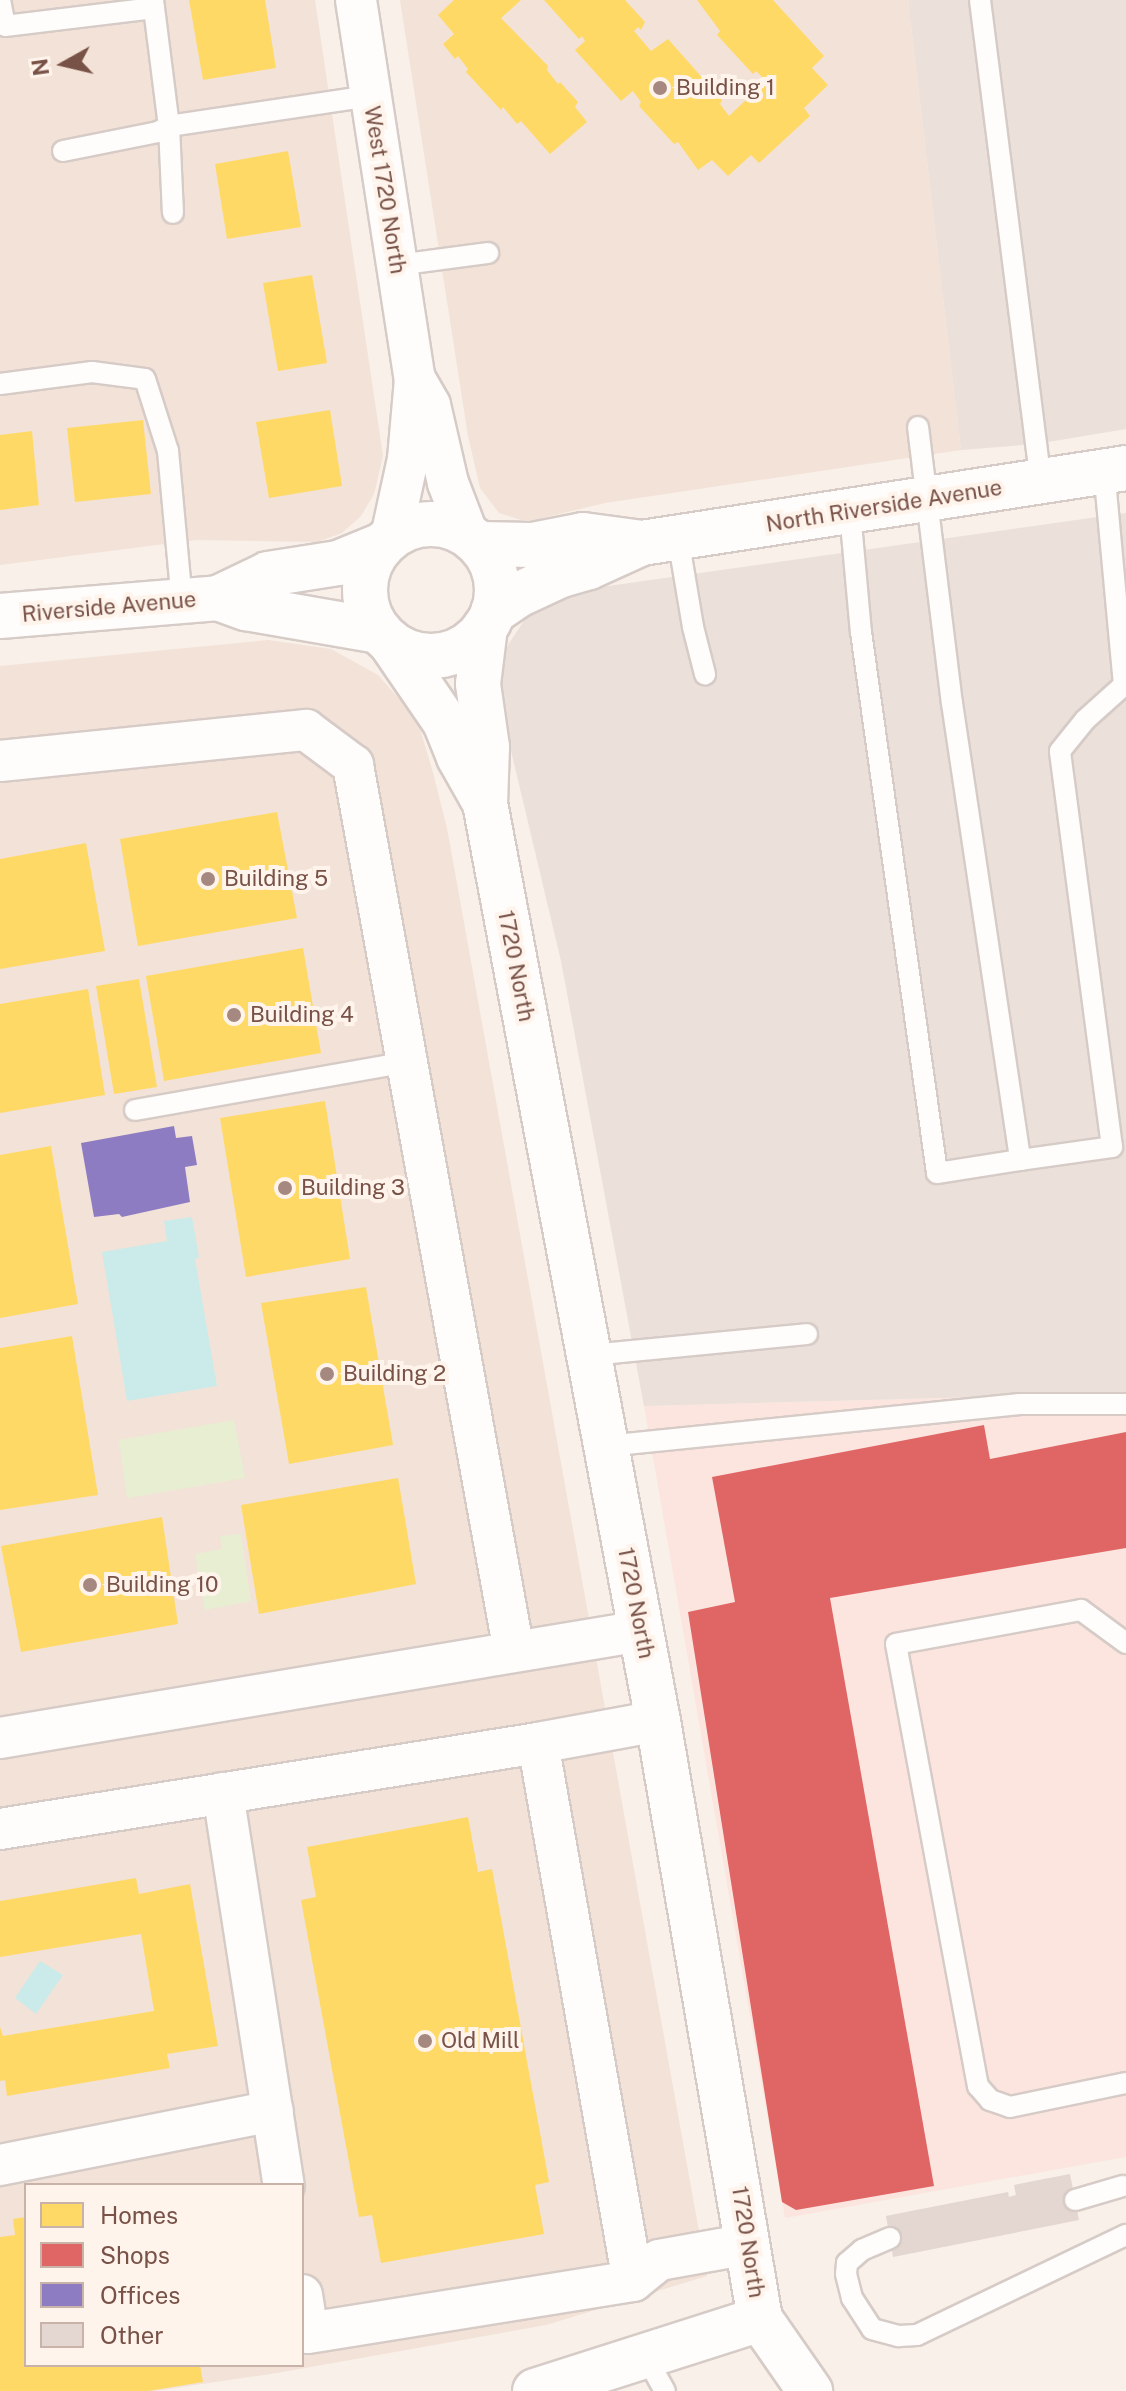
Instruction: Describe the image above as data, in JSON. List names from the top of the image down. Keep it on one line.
{"streets":{"street":["West 1720 North","North Riverside Avenue","Riverside Avenue","1720 North"]},"crossings":[["West 1720 North","North Riverside Avenue"],["West 1720 North","Riverside Avenue"],["West 1720 North","1720 North"],["North Riverside Avenue","Riverside Avenue"],["North Riverside Avenue","1720 North"],["Riverside Avenue","1720 North"]],"places":["Building 1","Building 5","Building 4","Building 3","Building 2","Building 10","Old Mill"],"legend":["Homes","Shops","Offices","Other"],"north":"left"}
